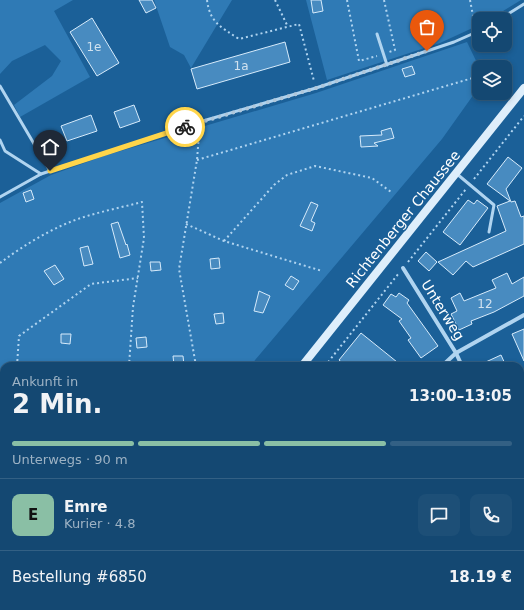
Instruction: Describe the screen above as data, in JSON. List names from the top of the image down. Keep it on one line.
{"streets":{"street":["Richtenberger Chaussee","Unterweg"]},"house_numbers":["1e","1a","12"],"page":{"heading":["2 Min.","Ankunft in","13:00–13:05"],"panel":["Emre","Kurier · 4.8","Bestellung #6850","18.19 €"],"bar":"Unterwegs · 90 m","round":"E"}}
